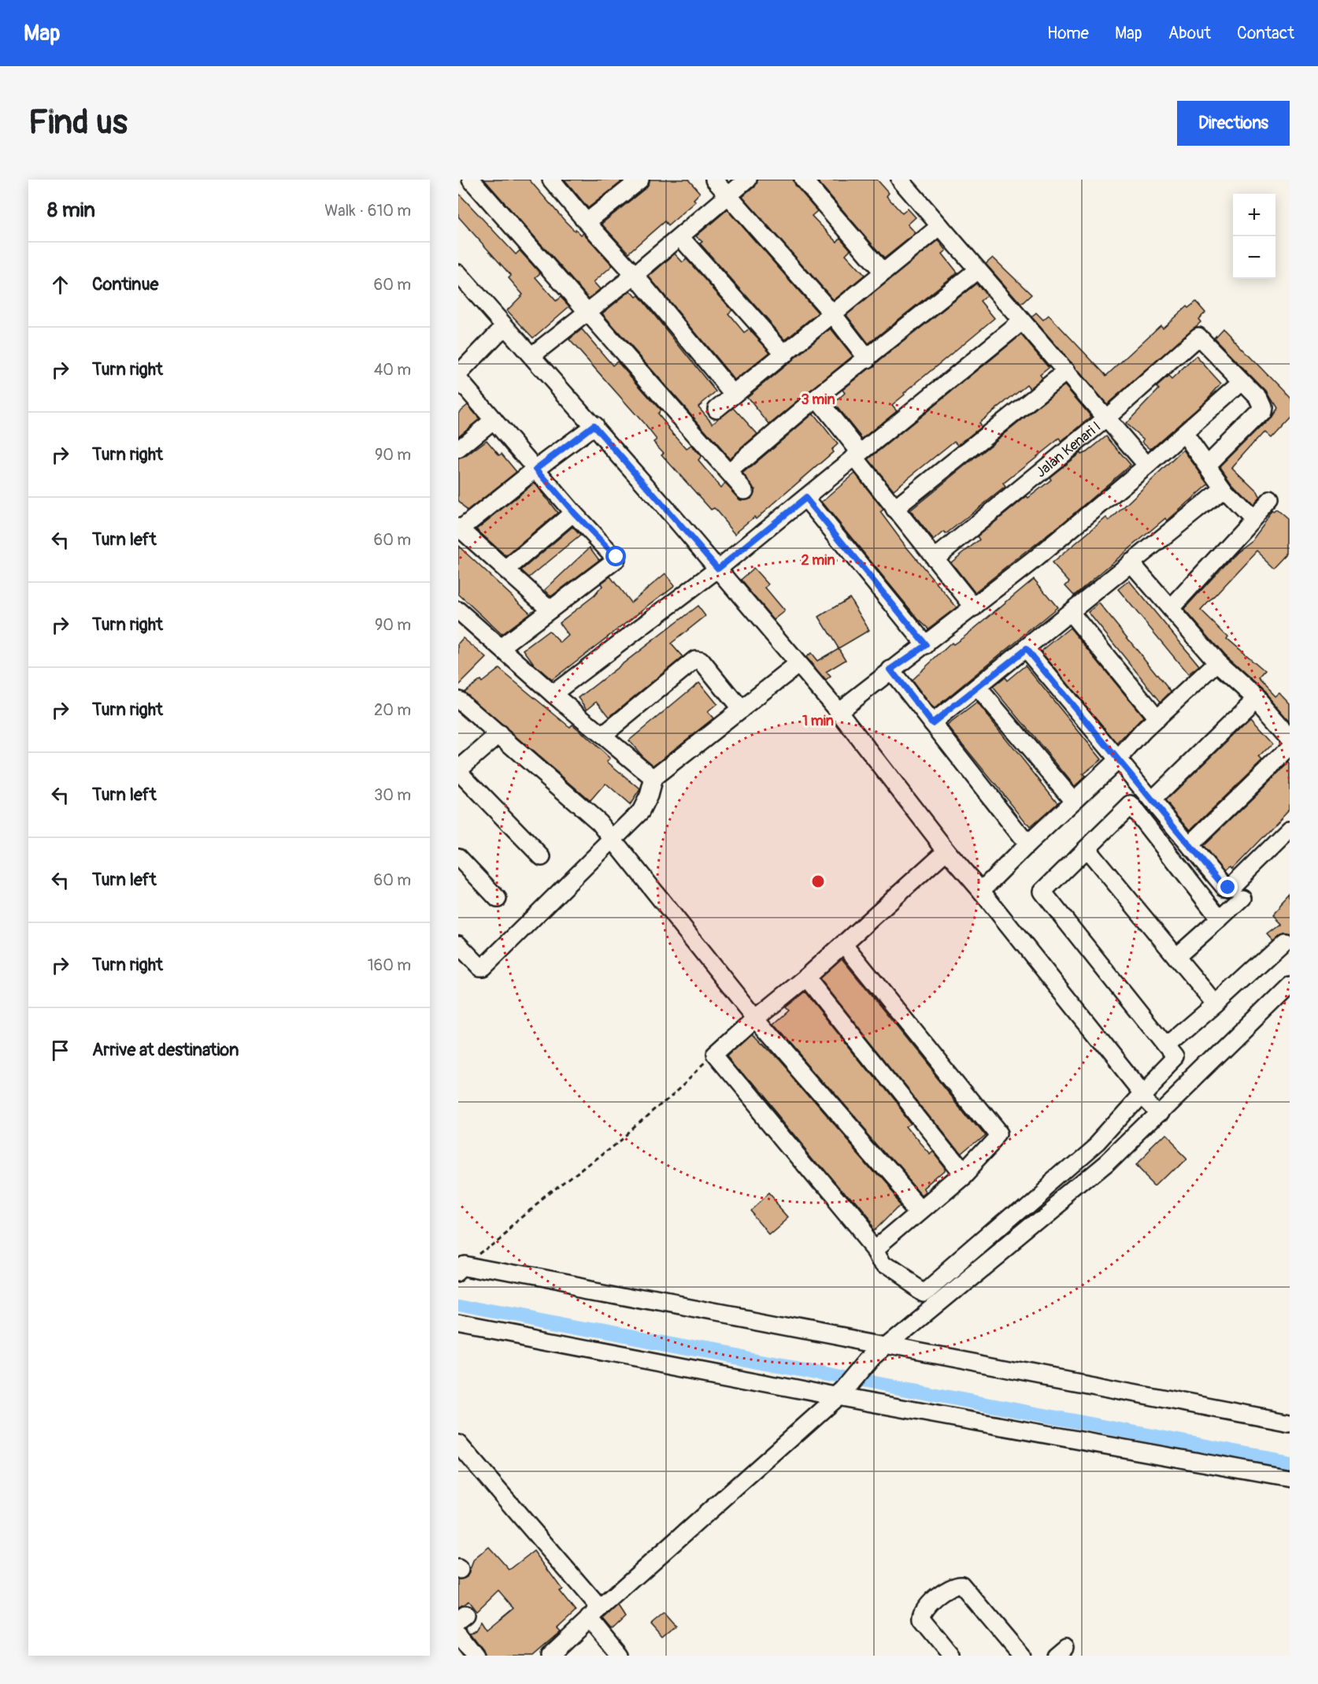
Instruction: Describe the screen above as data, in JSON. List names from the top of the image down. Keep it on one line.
{"streets":{"street":["Jalan Kenari I"]},"page":{"header":"Map","nav":["Home","Map","About","Contact"],"buttons":"Directions","title":"Find us","heading":["8 min","Walk · 610 m"],"map_buttons":["+","−"],"list":[["Continue","60 m"],["Turn right","40 m"],["Turn right","90 m"],["Turn left","60 m"],["Turn right","90 m"],["Turn right","20 m"],["Turn left","30 m"],["Turn left","60 m"],["Turn right","160 m"],"Arrive at destination"]},"rings":["3 min","2 min","1 min"]}
